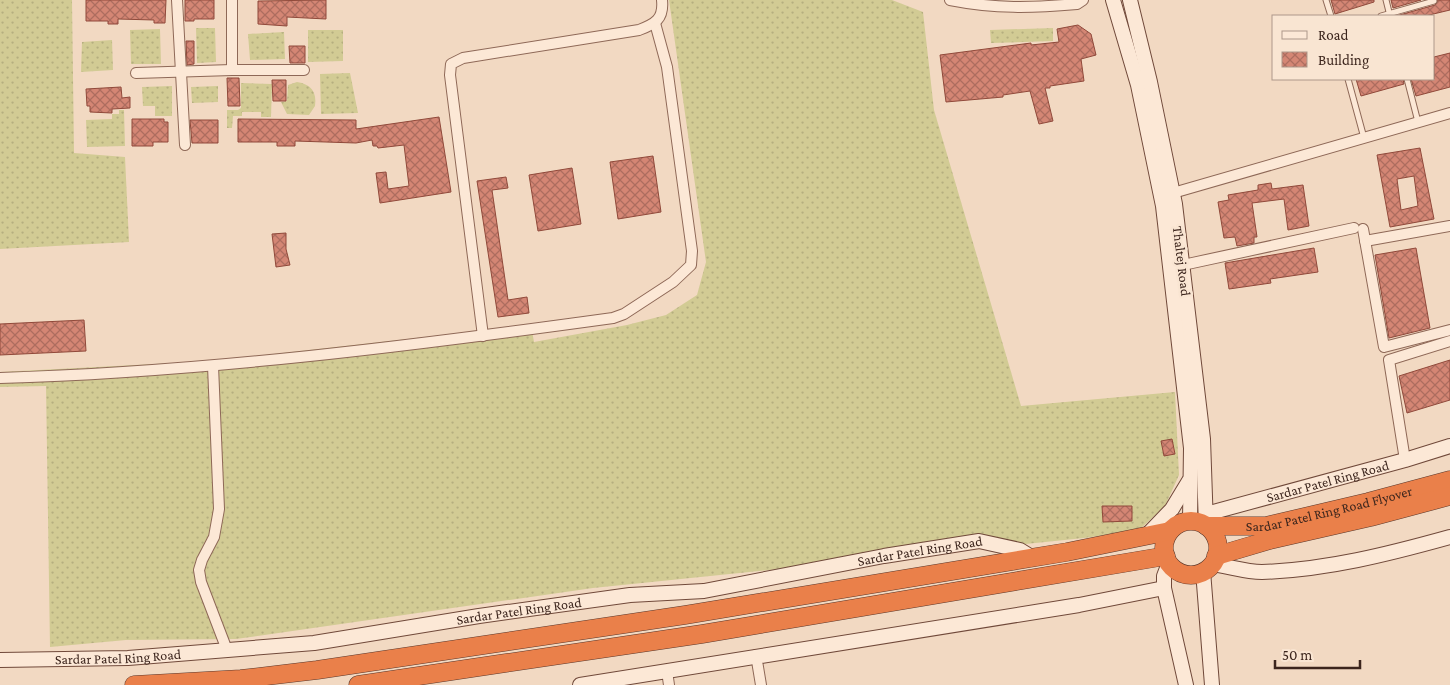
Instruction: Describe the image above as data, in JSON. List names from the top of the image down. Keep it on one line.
{"streets":{"highway":["Sardar Patel Ring Road","Sardar Patel Ring Road Flyover"],"street":["Thaltej Road"]},"crossings":[["Thaltej Road","Sardar Patel Ring Road"],["Thaltej Road","Sardar Patel Ring Road Flyover"],["Sardar Patel Ring Road","Sardar Patel Ring Road Flyover"]],"legend":["Road","Building"],"scale_bar":"50 m"}
